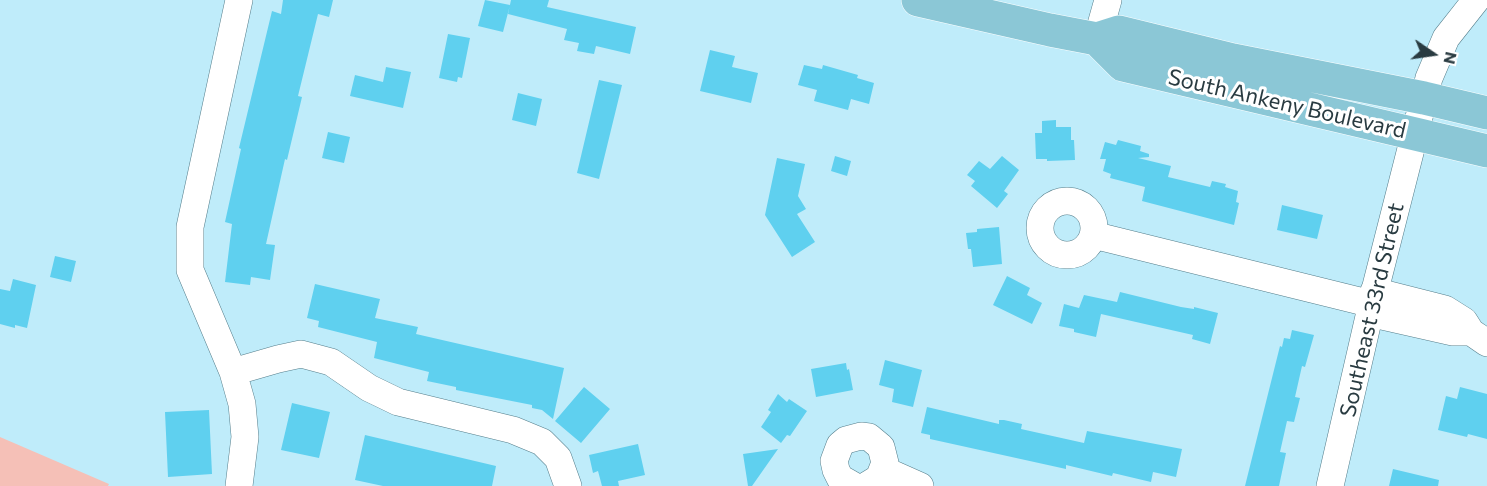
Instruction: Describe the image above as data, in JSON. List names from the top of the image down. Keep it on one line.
{"streets":{"main road":["South Ankeny Boulevard"],"street":["Southeast 33rd Street"]},"crossings":[["South Ankeny Boulevard","Southeast 33rd Street"]],"north":"right"}
